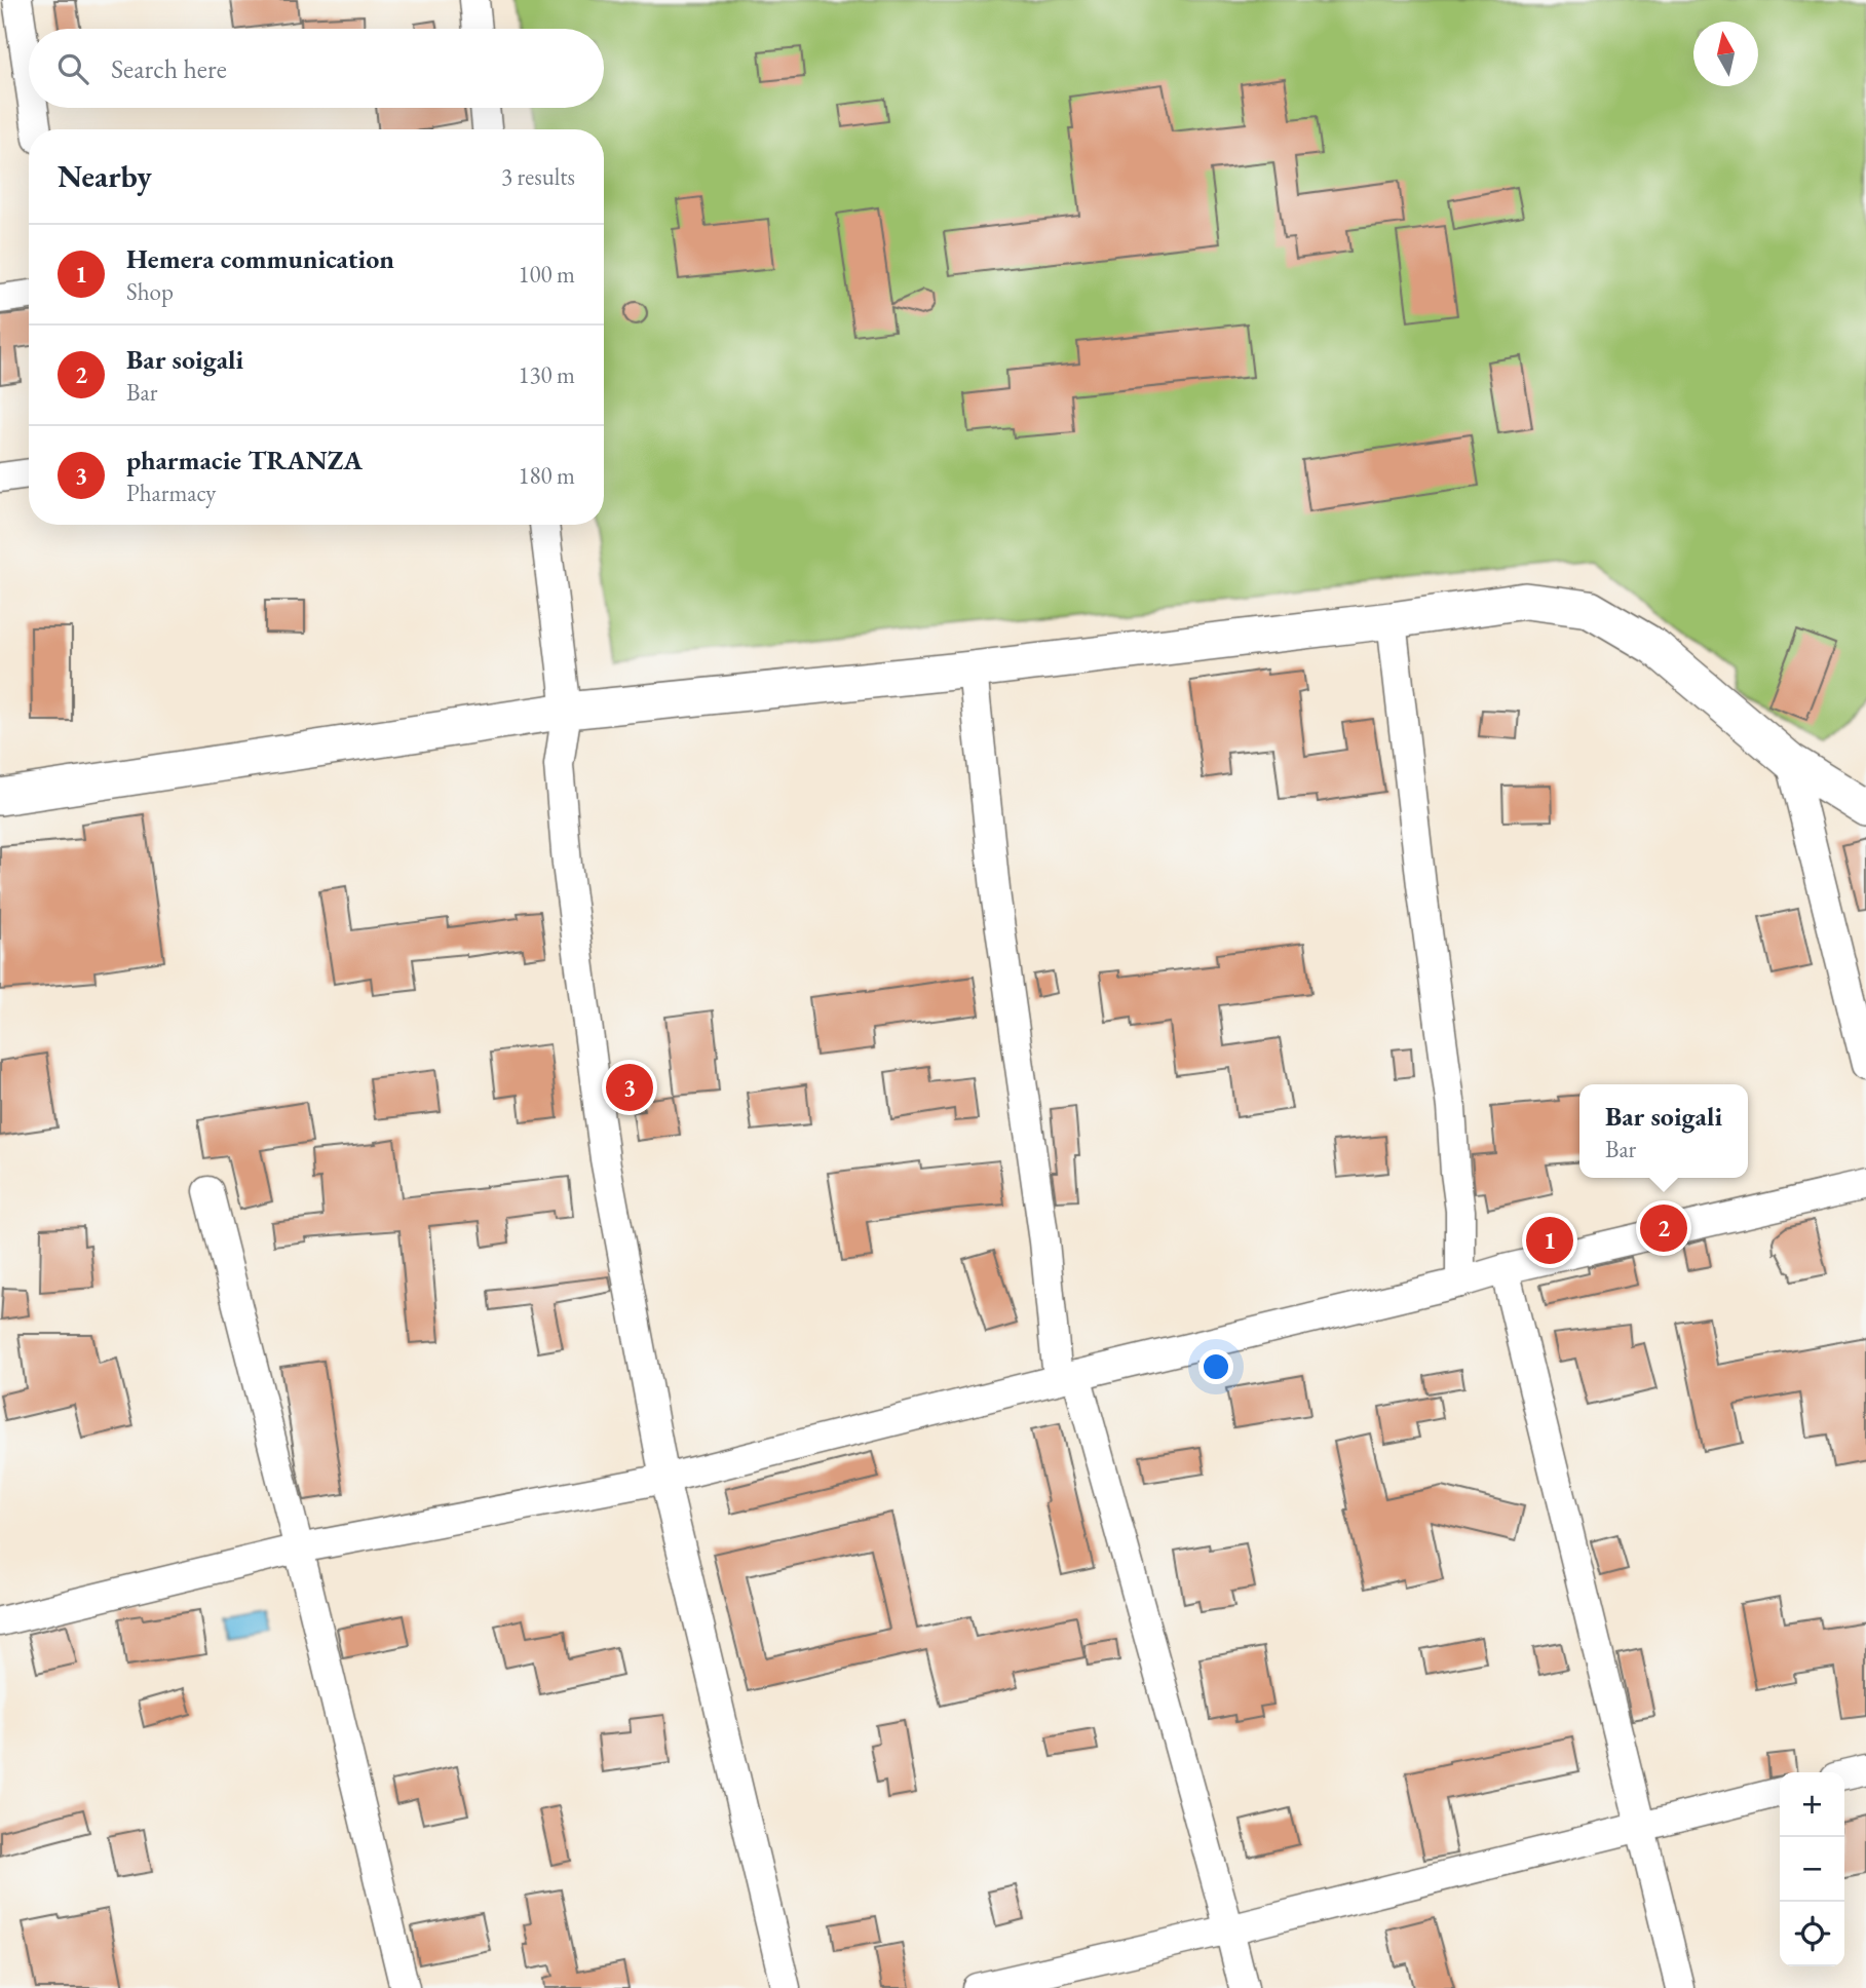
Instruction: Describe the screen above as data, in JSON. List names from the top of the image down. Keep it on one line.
{"north":"top","page":{"search":"Search here","heading":["Nearby","3 results"],"list":[{"mark":"1","name":"Hemera communication","note":"Shop","value":"100 m"},{"mark":"2","name":"Bar soigali","note":"Bar","value":"130 m"},{"mark":"3","name":"pharmacie TRANZA","note":"Pharmacy","value":"180 m"}],"pins":["3","2","1"],"popup":["Bar soigali","Bar"],"map_buttons":["+","−"]}}
